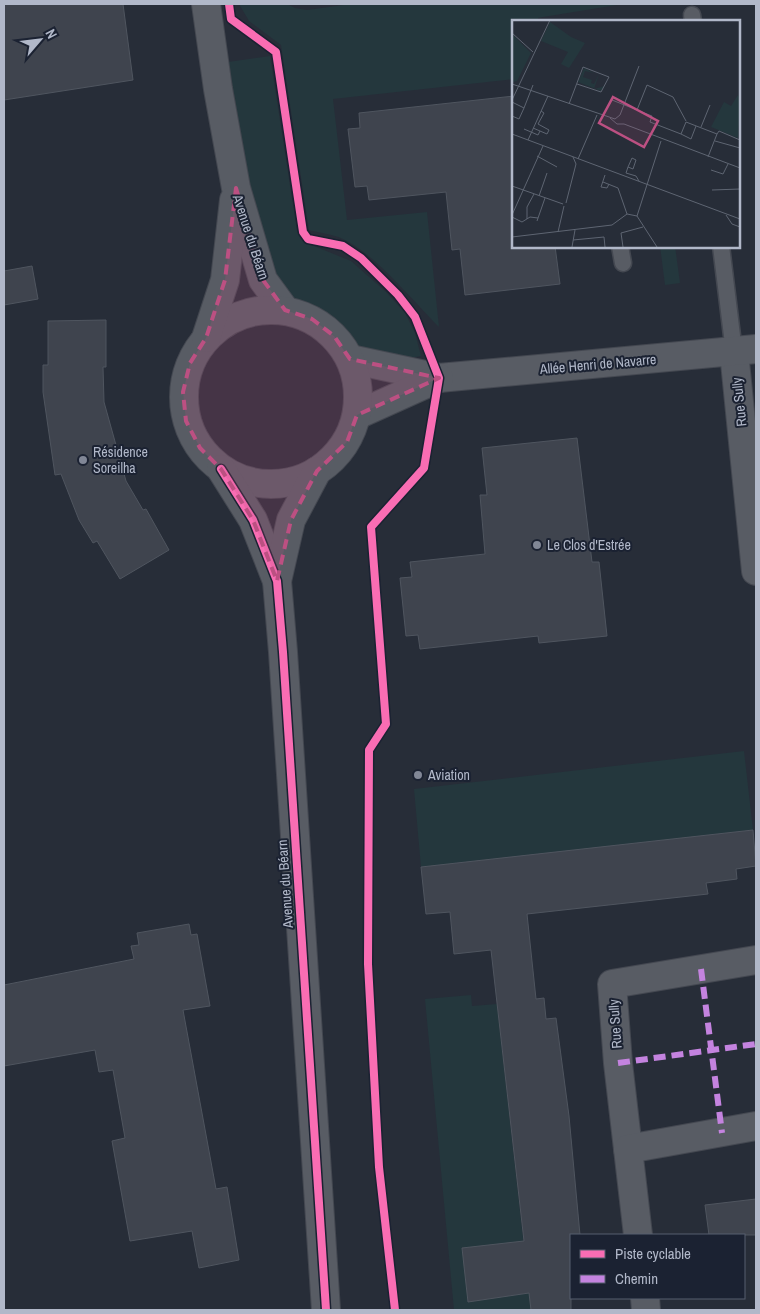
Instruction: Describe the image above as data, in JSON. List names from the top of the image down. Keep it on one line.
{"streets":{"street":["Avenue du Béarn","Allée Henri de Navarre","Rue Sully"]},"crossings":[["Avenue du Béarn","Allée Henri de Navarre"],["Allée Henri de Navarre","Rue Sully"]],"places":["Résidence Soreilha","Le Clos d'Estrée","Aviation"],"legend":["Piste cyclable","Chemin"],"north":"top right"}
